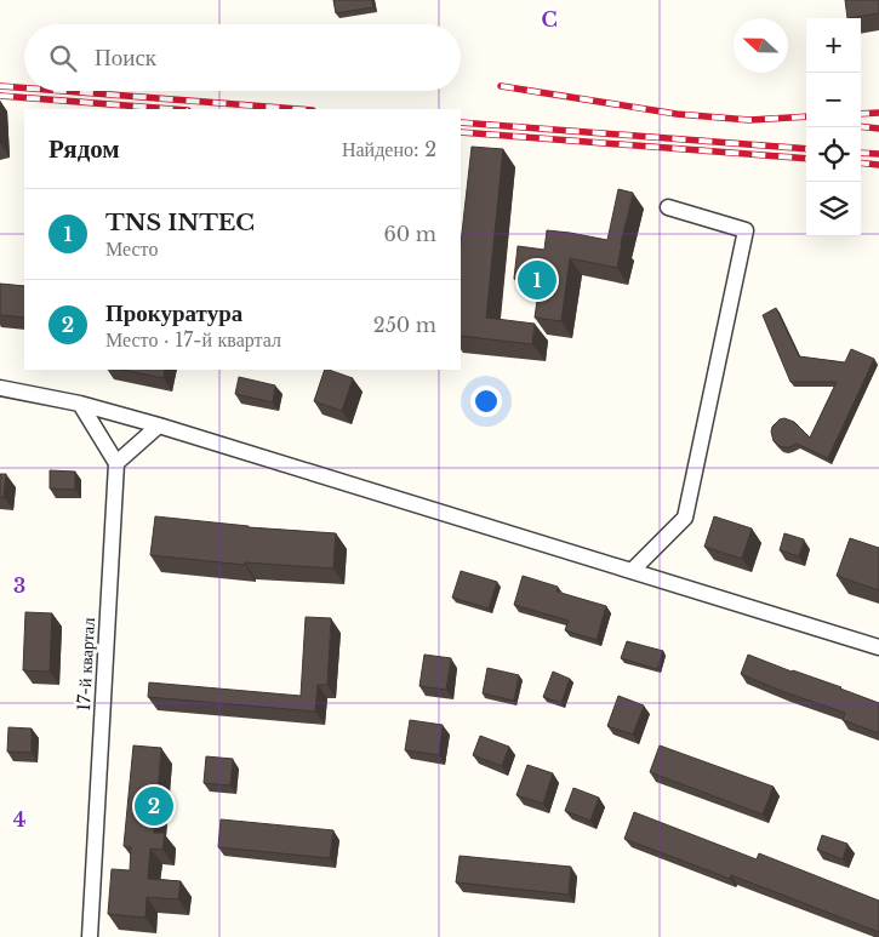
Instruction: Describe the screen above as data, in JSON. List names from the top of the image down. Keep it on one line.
{"streets":{"street":["17-й квартал"]},"north":"left","page":{"map_buttons":["+","−"],"search":"Поиск","heading":["Рядом","Найдено: 2"],"list":[{"mark":"1","name":"TNS INTEC","note":"Место","value":"60 m"},{"mark":"2","name":"Прокуратура","note":"Место · 17-й квартал","value":"250 m"}],"pins":["1","2"]},"grid":{"columns":["C"],"rows":["3","4"]}}
